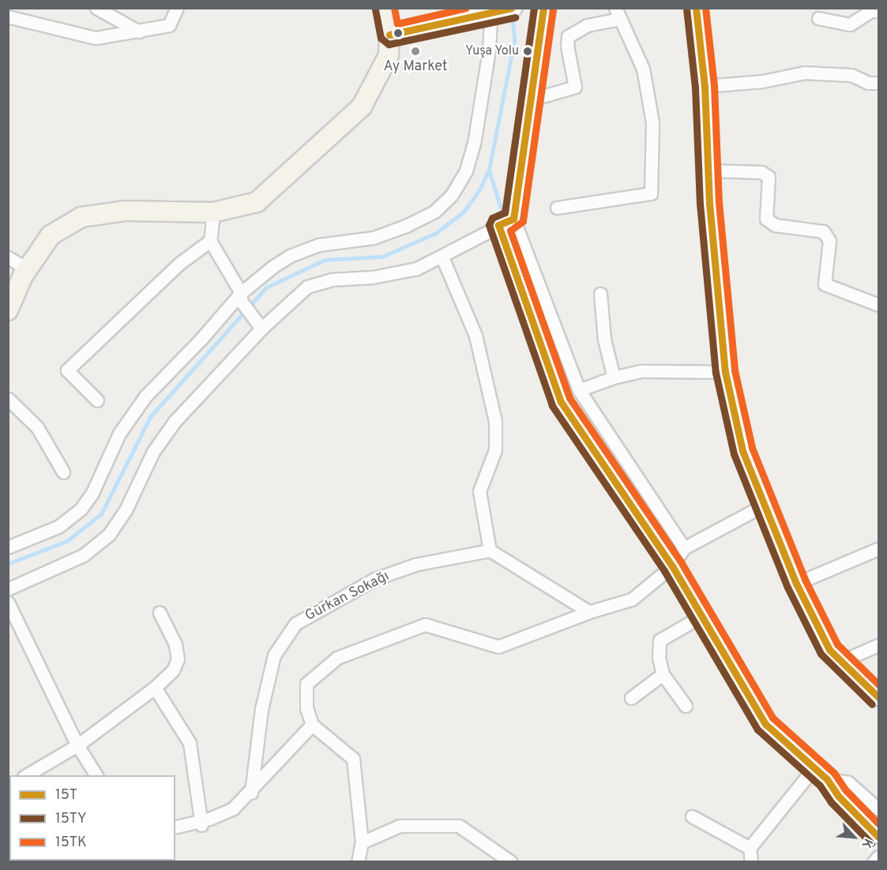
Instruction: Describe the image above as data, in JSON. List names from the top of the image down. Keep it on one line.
{"streets":{"street":["Gürkan Sokağı"]},"places":["Ay Market","Yuşa Yolu"],"lines":["transit line 15T","transit line 15TY","transit line 15TK"],"legend":["15T","15TY","15TK"],"north":"bottom right"}
